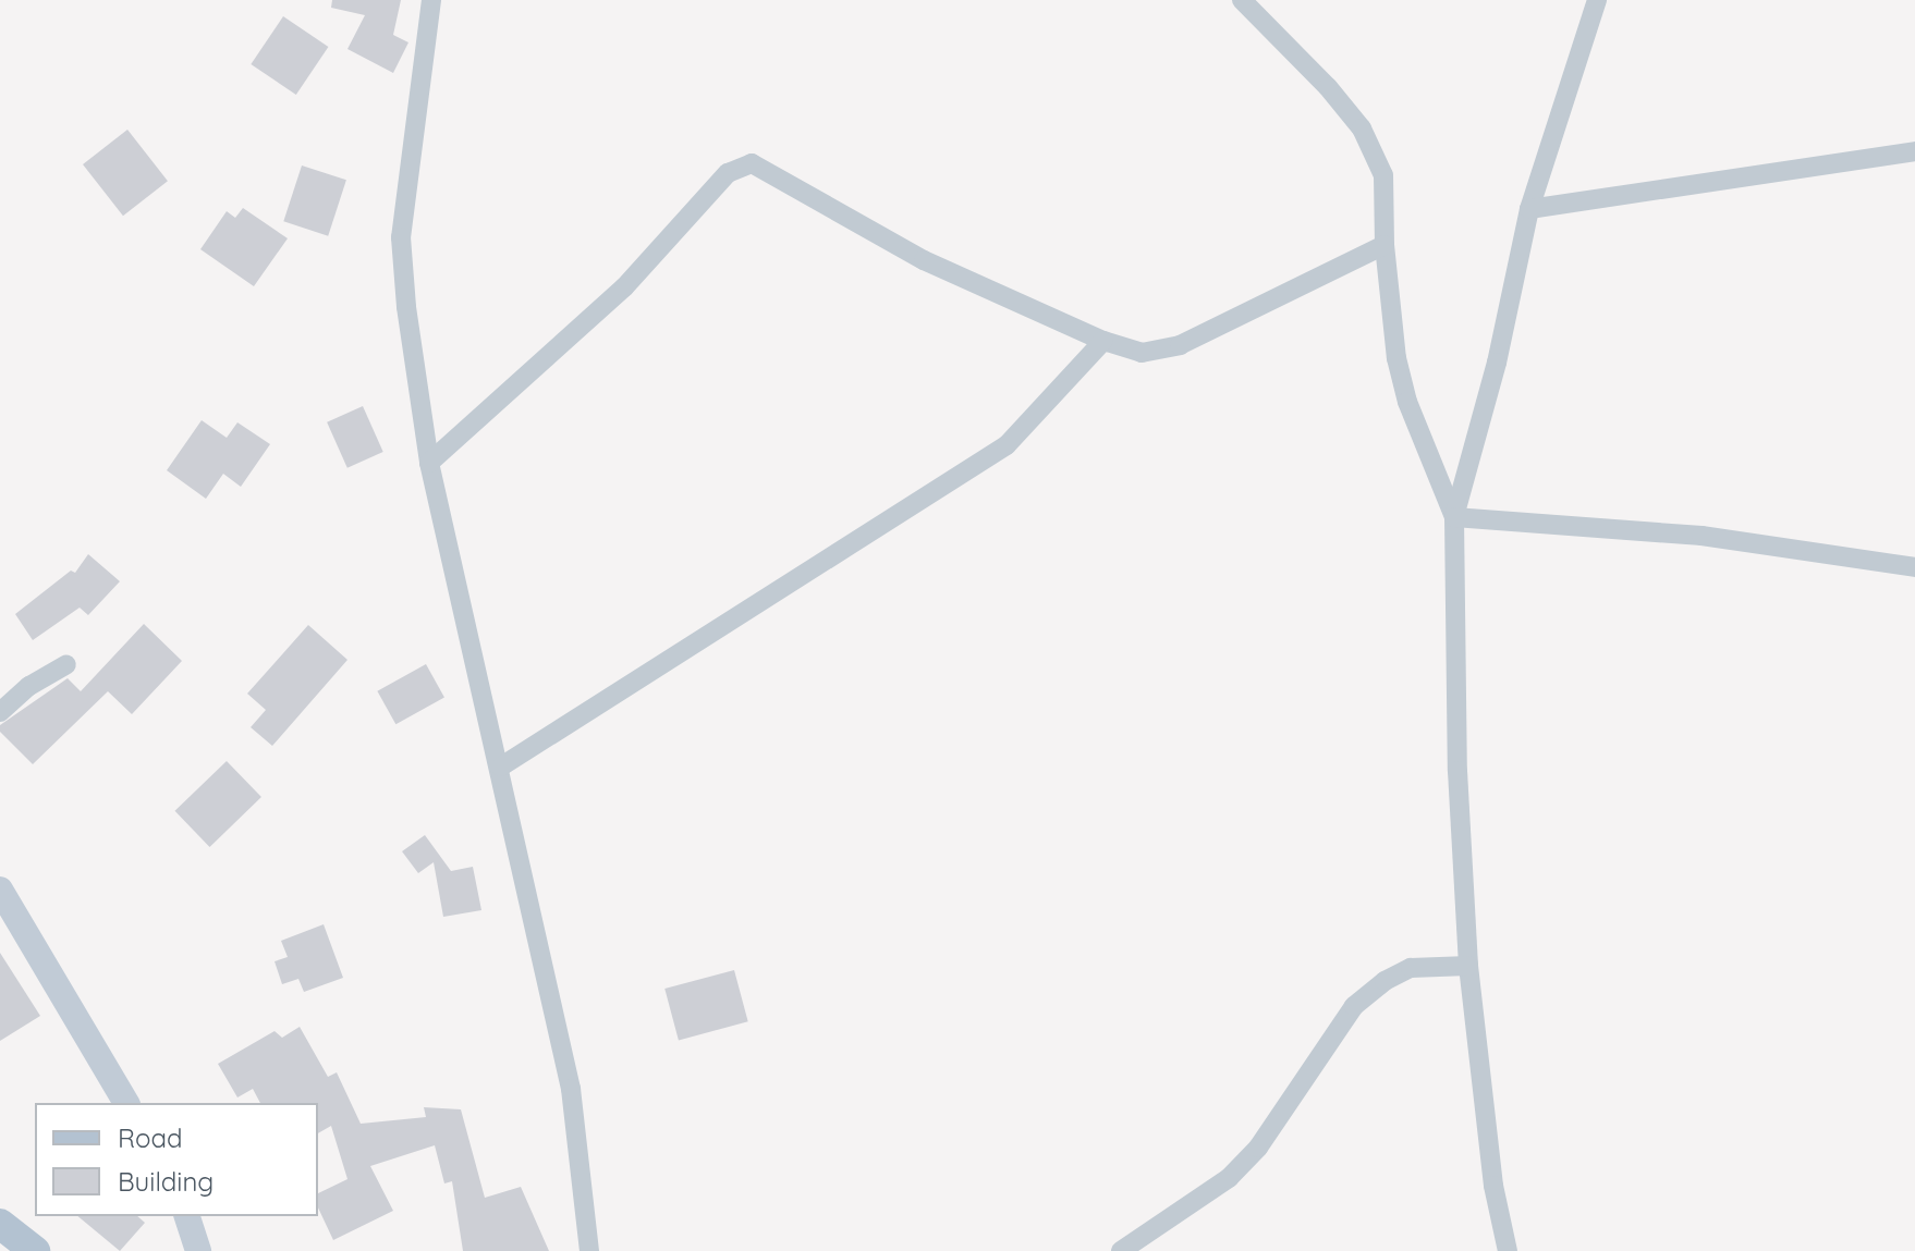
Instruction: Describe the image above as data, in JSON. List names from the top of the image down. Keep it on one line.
{"legend":["Road","Building"]}
